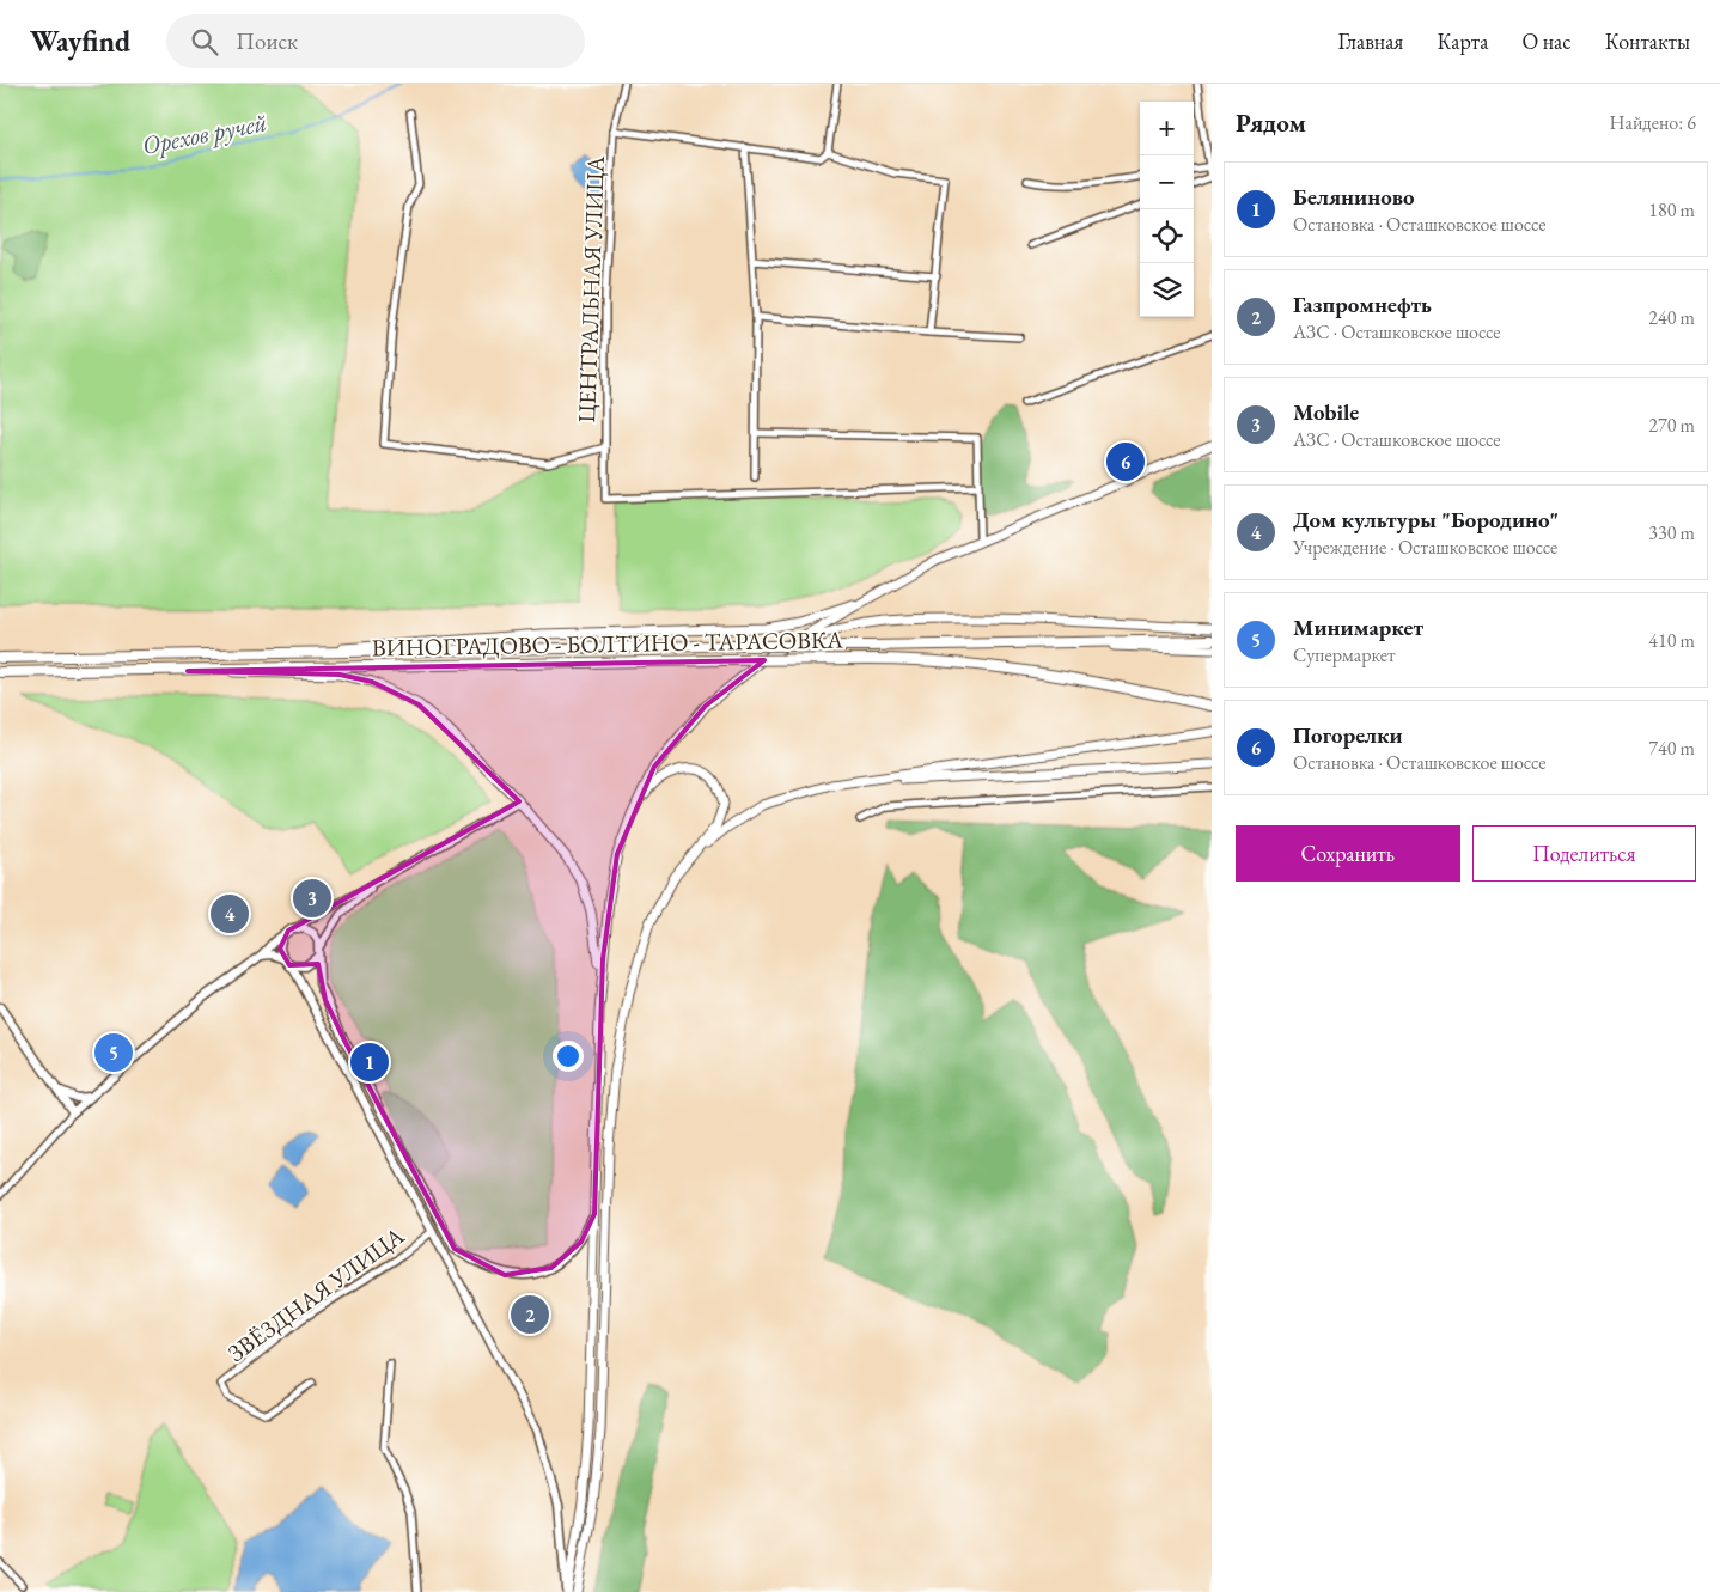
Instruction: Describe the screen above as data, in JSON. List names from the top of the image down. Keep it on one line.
{"streets":{"main road":["ВИНОГРАДОВО - БОЛТИНО - ТАРАСОВКА"],"street":["ЦЕНТРАЛЬНАЯ УЛИЦА","ЗВЁЗДНАЯ УЛИЦА"]},"water":["Орехов ручей"],"page":{"header":"Wayfind","search":"Поиск","nav":["Главная","Карта","О нас","Контакты"],"heading":["Рядом","Найдено: 6"],"map_buttons":["+","−"],"list":[{"mark":"1","name":"Беляниново","note":"Остановка · Осташковское шоссе","value":"180 m"},{"mark":"2","name":"Газпромнефть","note":"АЗС · Осташковское шоссе","value":"240 m"},{"mark":"3","name":"Mobile","note":"АЗС · Осташковское шоссе","value":"270 m"},{"mark":"4","name":"Дом культуры \"Бородино\"","note":"Учреждение · Осташковское шоссе","value":"330 m"},{"mark":"5","name":"Минимаркет","note":"Супермаркет","value":"410 m"},{"mark":"6","name":"Погорелки","note":"Остановка · Осташковское шоссе","value":"740 m"}],"pins":["6","3","4","5","1","2"],"buttons":["Сохранить","Поделиться"]}}
